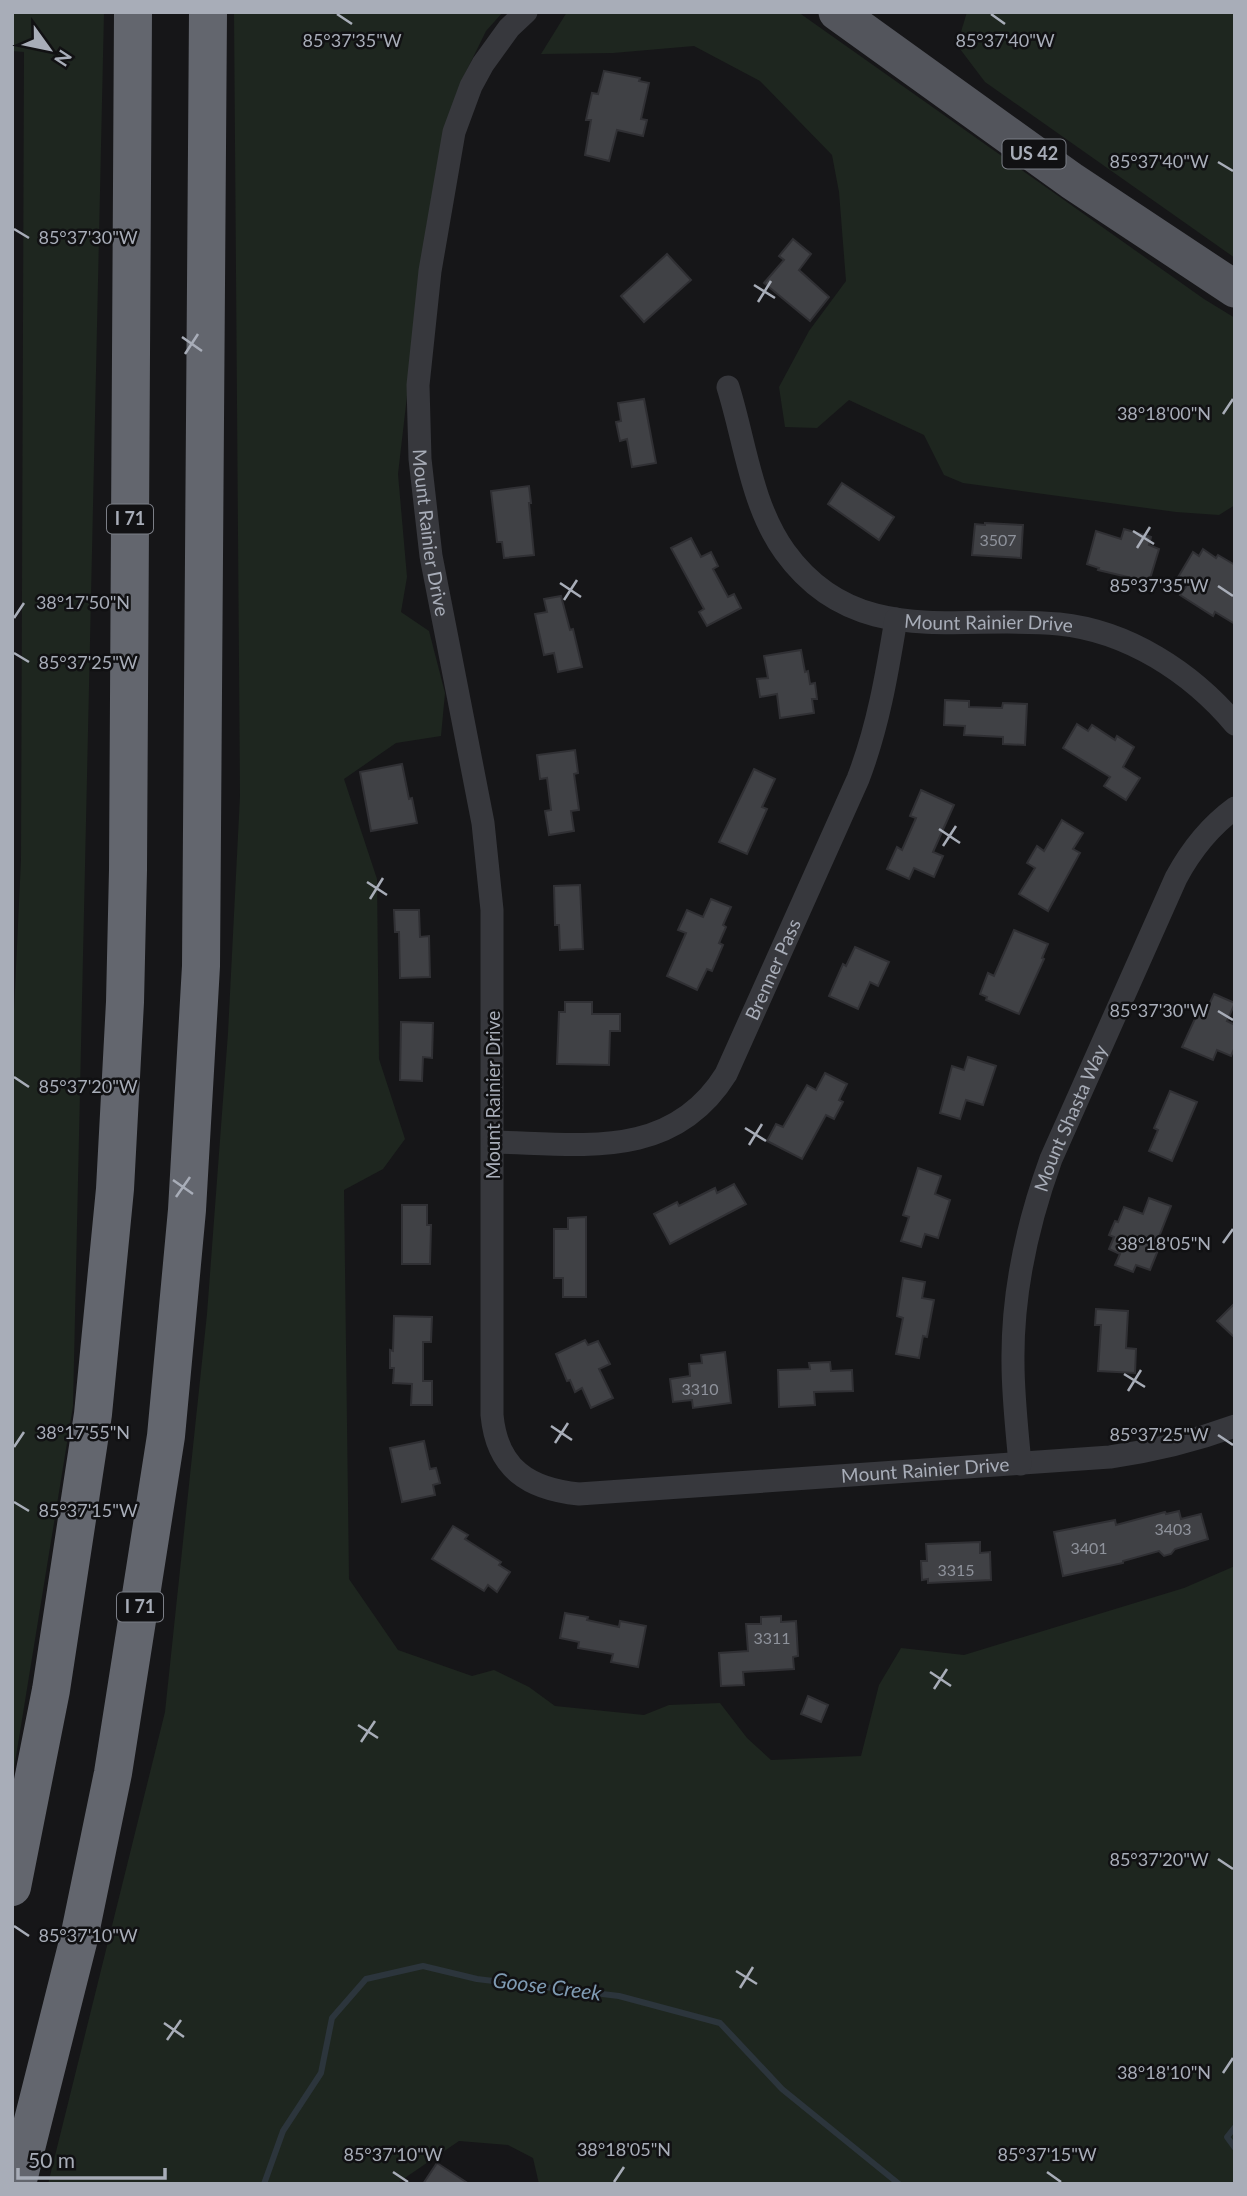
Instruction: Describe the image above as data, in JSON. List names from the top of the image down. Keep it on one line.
{"streets":{"highway":["I 71"],"main road":["US 42"],"street":["Mount Rainier Drive","Brenner Pass","Mount Shasta Way"]},"crossings":[["Mount Rainier Drive","Brenner Pass"],["Mount Rainier Drive","Mount Shasta Way"]],"water":["Goose Creek"],"house_numbers":["3507","3310","3403","3401","3315","3311"],"scale_bar":"50 m","north":"bottom right","coordinates":["85°37'35\"W","85°37'40\"W","85°37'30\"W","38°18'00\"N","38°17'50\"N","85°37'25\"W","85°37'20\"W","38°18'05\"N","38°17'55\"N","85°37'15\"W","85°37'10\"W","38°18'10\"N"]}
